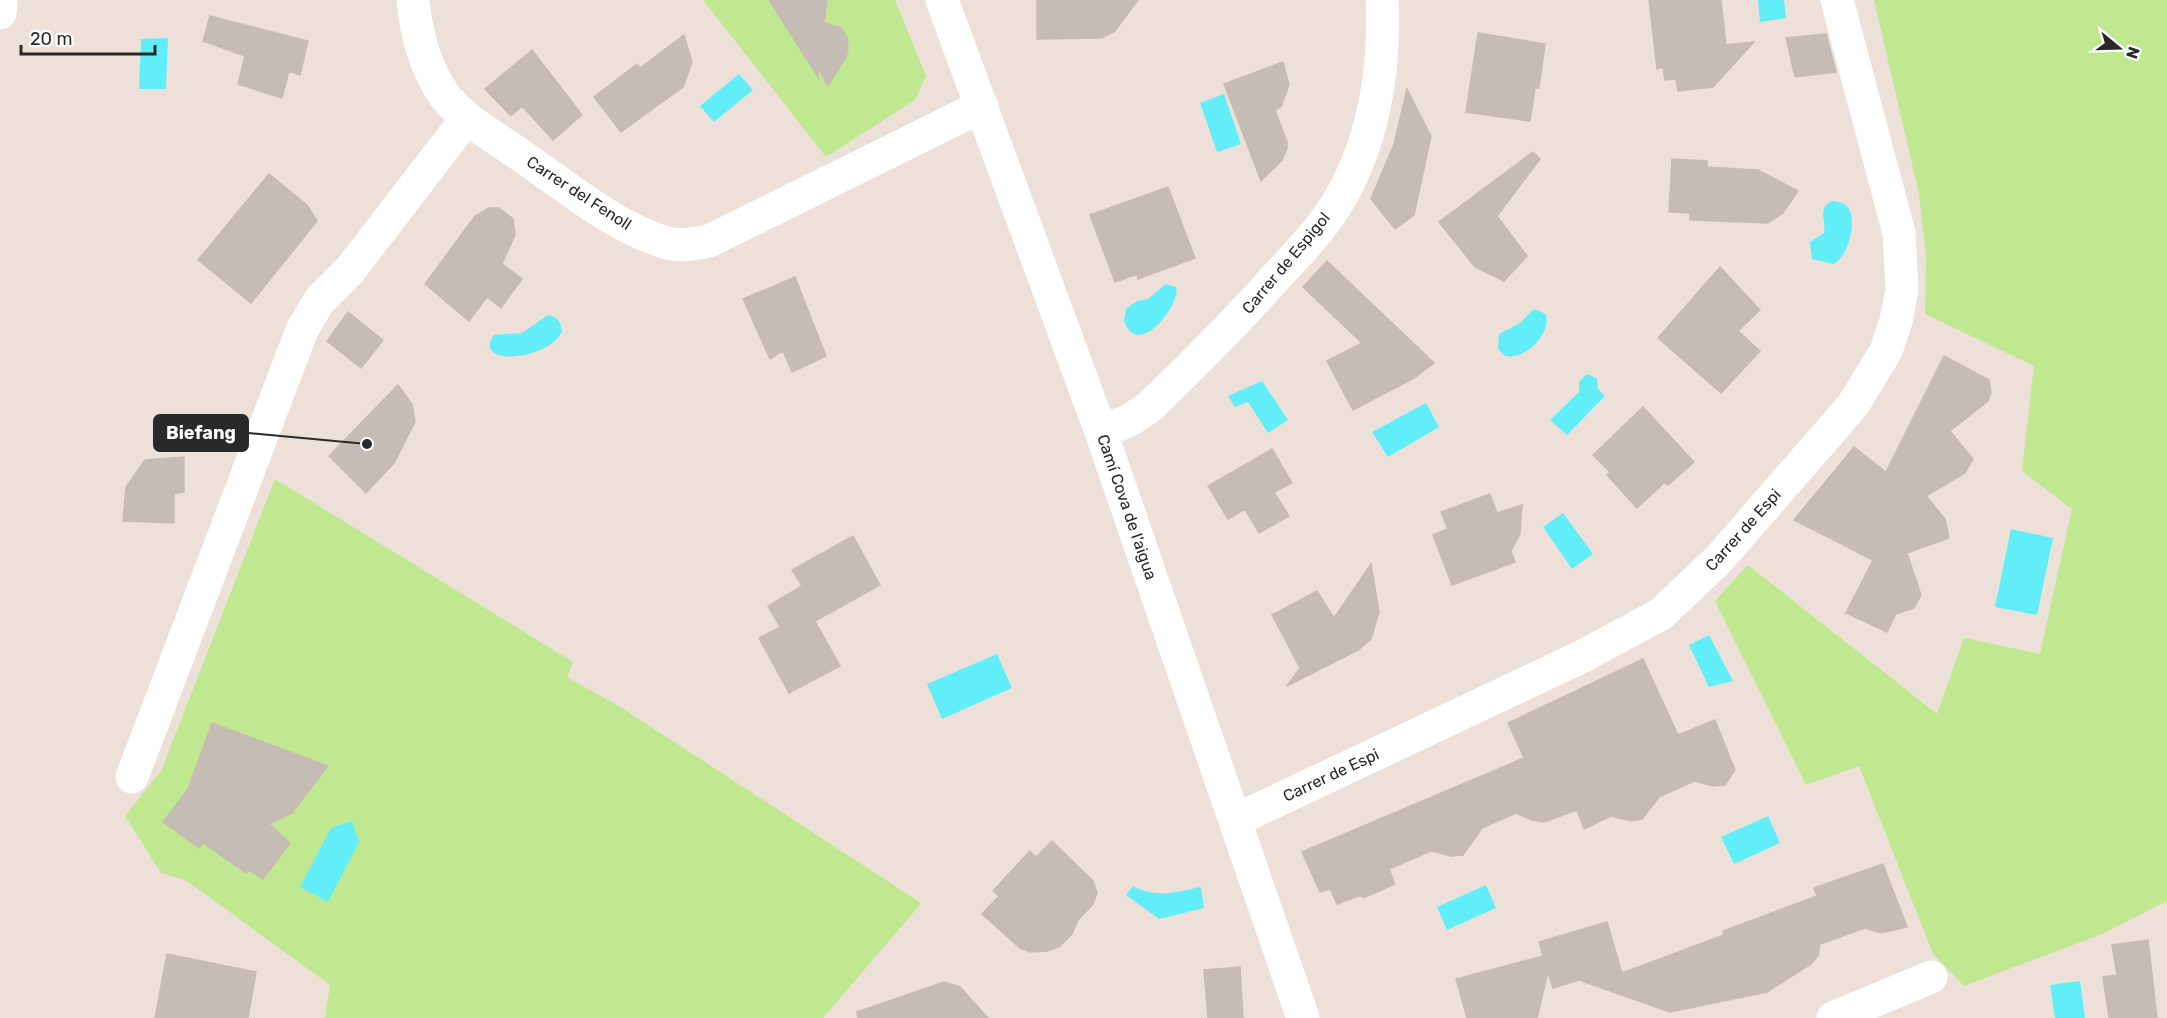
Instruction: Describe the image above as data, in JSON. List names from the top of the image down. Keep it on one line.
{"streets":{"street":["Carrer del Fenoll","Carrer de Espigol","Camí Cova de l'aigua","Carrer de Espi"]},"crossings":[["Carrer del Fenoll","Camí Cova de l'aigua"],["Carrer de Espigol","Camí Cova de l'aigua"],["Camí Cova de l'aigua","Carrer de Espi"]],"places":["Biefang"],"scale_bar":"20 m","north":"right"}
